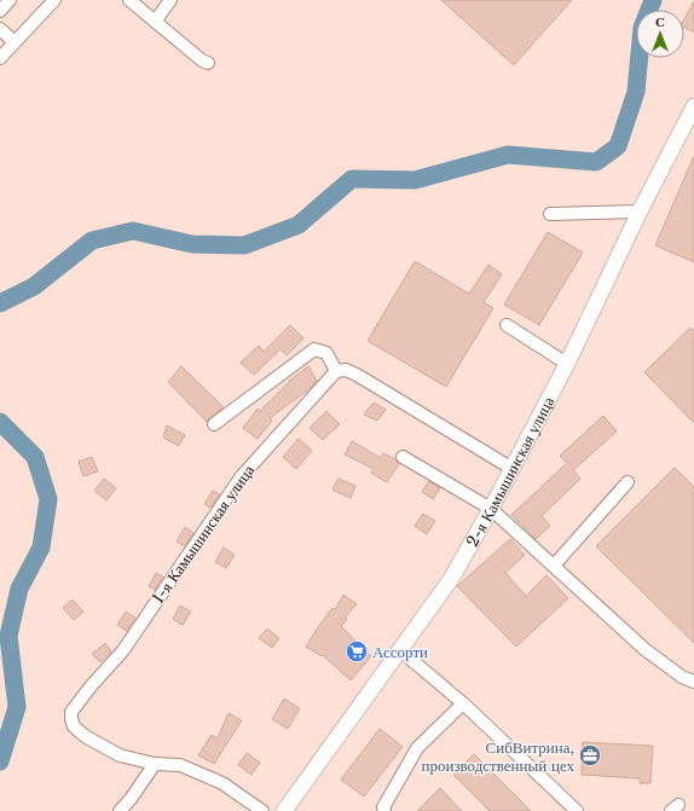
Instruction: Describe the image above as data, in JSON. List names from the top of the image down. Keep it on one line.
{"streets":{"main road":["2-я Камышинская улица"],"street":["1-я Камышинская улица"]},"places":{"supermarket":["Ассорти"],"office":["СибВитрина, производственный цех"]},"north":"top"}
